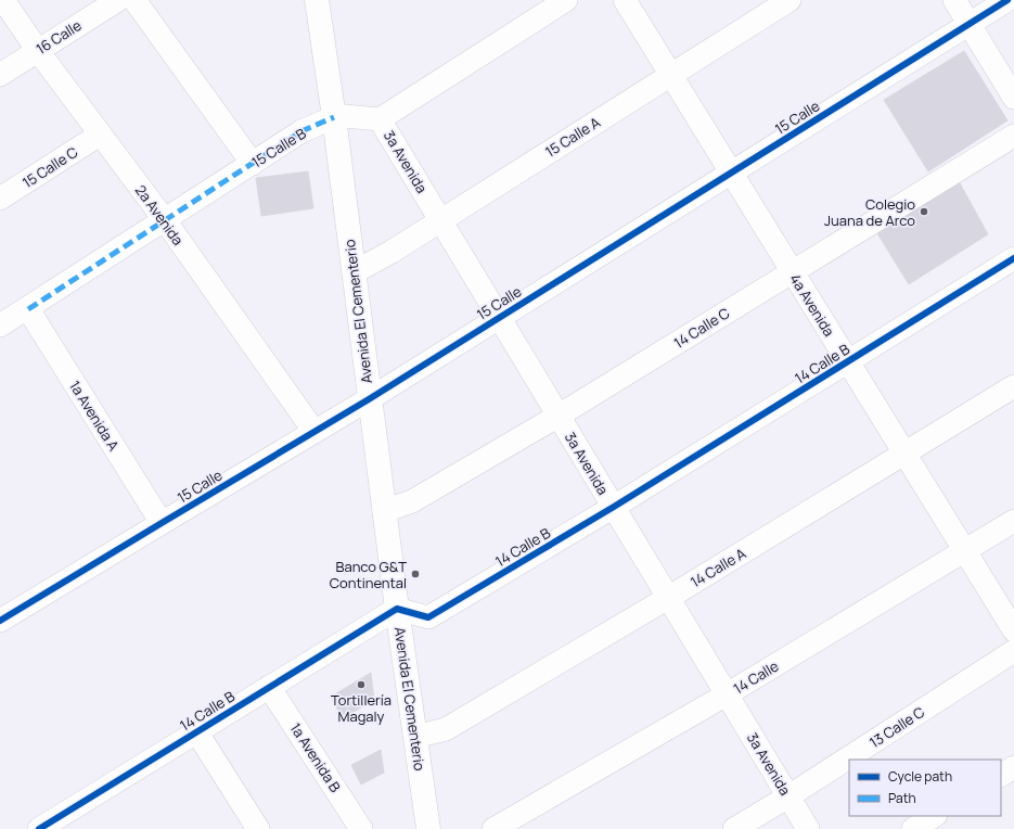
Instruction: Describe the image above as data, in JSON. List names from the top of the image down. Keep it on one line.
{"streets":{"main road":["Avenida El Cementerio"],"street":["16 Calle","15 Calle","15 Calle A","15 Calle B","3a Avenida","15 Calle C","2a Avenida","4a Avenida","14 Calle C","14 Calle B","1a Avenida A","14 Calle A","14 Calle","13 Calle C","1a Avenida B"]},"crossings":[["16 Calle","2a Avenida"],["15 Calle","3a Avenida"],["15 Calle","2a Avenida"],["15 Calle","4a Avenida"],["15 Calle","Avenida El Cementerio"],["15 Calle","1a Avenida A"],["15 Calle A","3a Avenida"],["15 Calle A","4a Avenida"],["15 Calle A","Avenida El Cementerio"],["15 Calle B","3a Avenida"],["15 Calle B","2a Avenida"],["15 Calle B","Avenida El Cementerio"],["15 Calle B","1a Avenida A"],["3a Avenida","14 Calle C"],["3a Avenida","14 Calle B"],["3a Avenida","14 Calle A"],["3a Avenida","14 Calle"],["3a Avenida","13 Calle C"],["15 Calle C","2a Avenida"],["4a Avenida","14 Calle C"],["4a Avenida","14 Calle B"],["4a Avenida","14 Calle A"],["4a Avenida","14 Calle"],["Avenida El Cementerio","14 Calle C"],["Avenida El Cementerio","14 Calle B"],["Avenida El Cementerio","14 Calle A"],["14 Calle B","1a Avenida B"]],"places":["Colegio Juana de Arco","Banco G&T Continental","Tortillería Magaly"],"legend":["Cycle path","Path"]}
